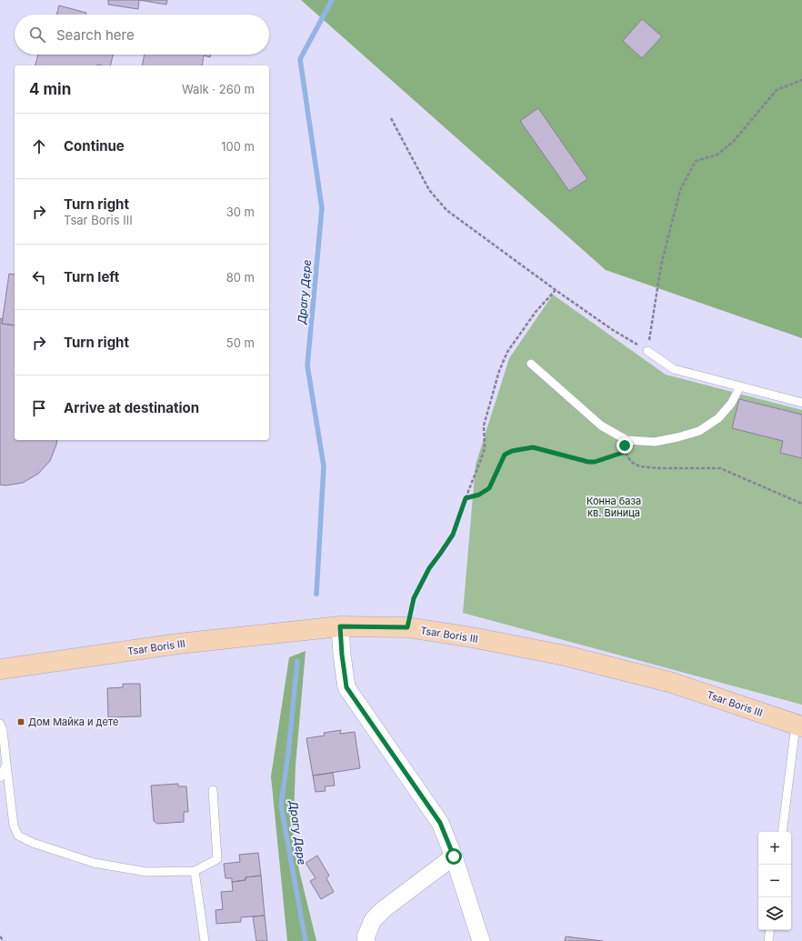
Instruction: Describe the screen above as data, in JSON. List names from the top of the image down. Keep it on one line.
{"streets":{"street":["Tsar Boris III"]},"water":["Драгу Дере"],"parks":["Конна база кв. Виница"],"places":{"transit":["Дом Майка и дете"]},"page":{"search":"Search here","heading":["4 min","Walk · 260 m"],"list":[["Continue","100 m"],["Turn right","Tsar Boris III","30 m"],["Turn left","80 m"],["Turn right","50 m"],"Arrive at destination"],"map_buttons":["+","−"]}}
